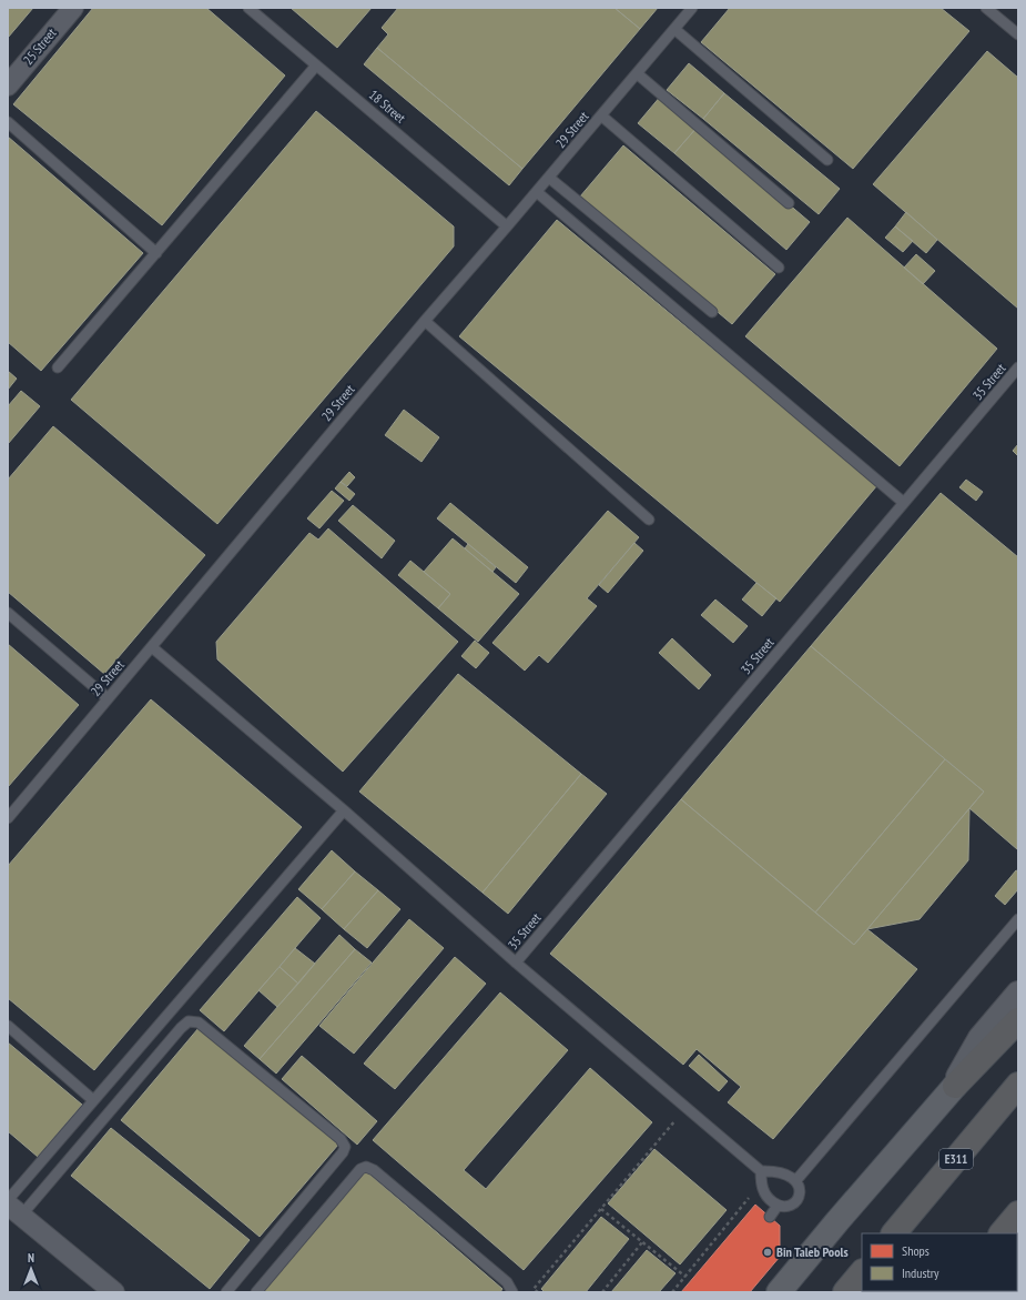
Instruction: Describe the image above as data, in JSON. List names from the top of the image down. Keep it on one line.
{"streets":{"highway":["E311"],"street":["25 Street"],"lane":["18 Street","29 Street","35 Street"]},"crossings":[["18 Street","29 Street"]],"places":["Bin Taleb Pools"],"legend":["Shops","Industry"],"north":"top"}
